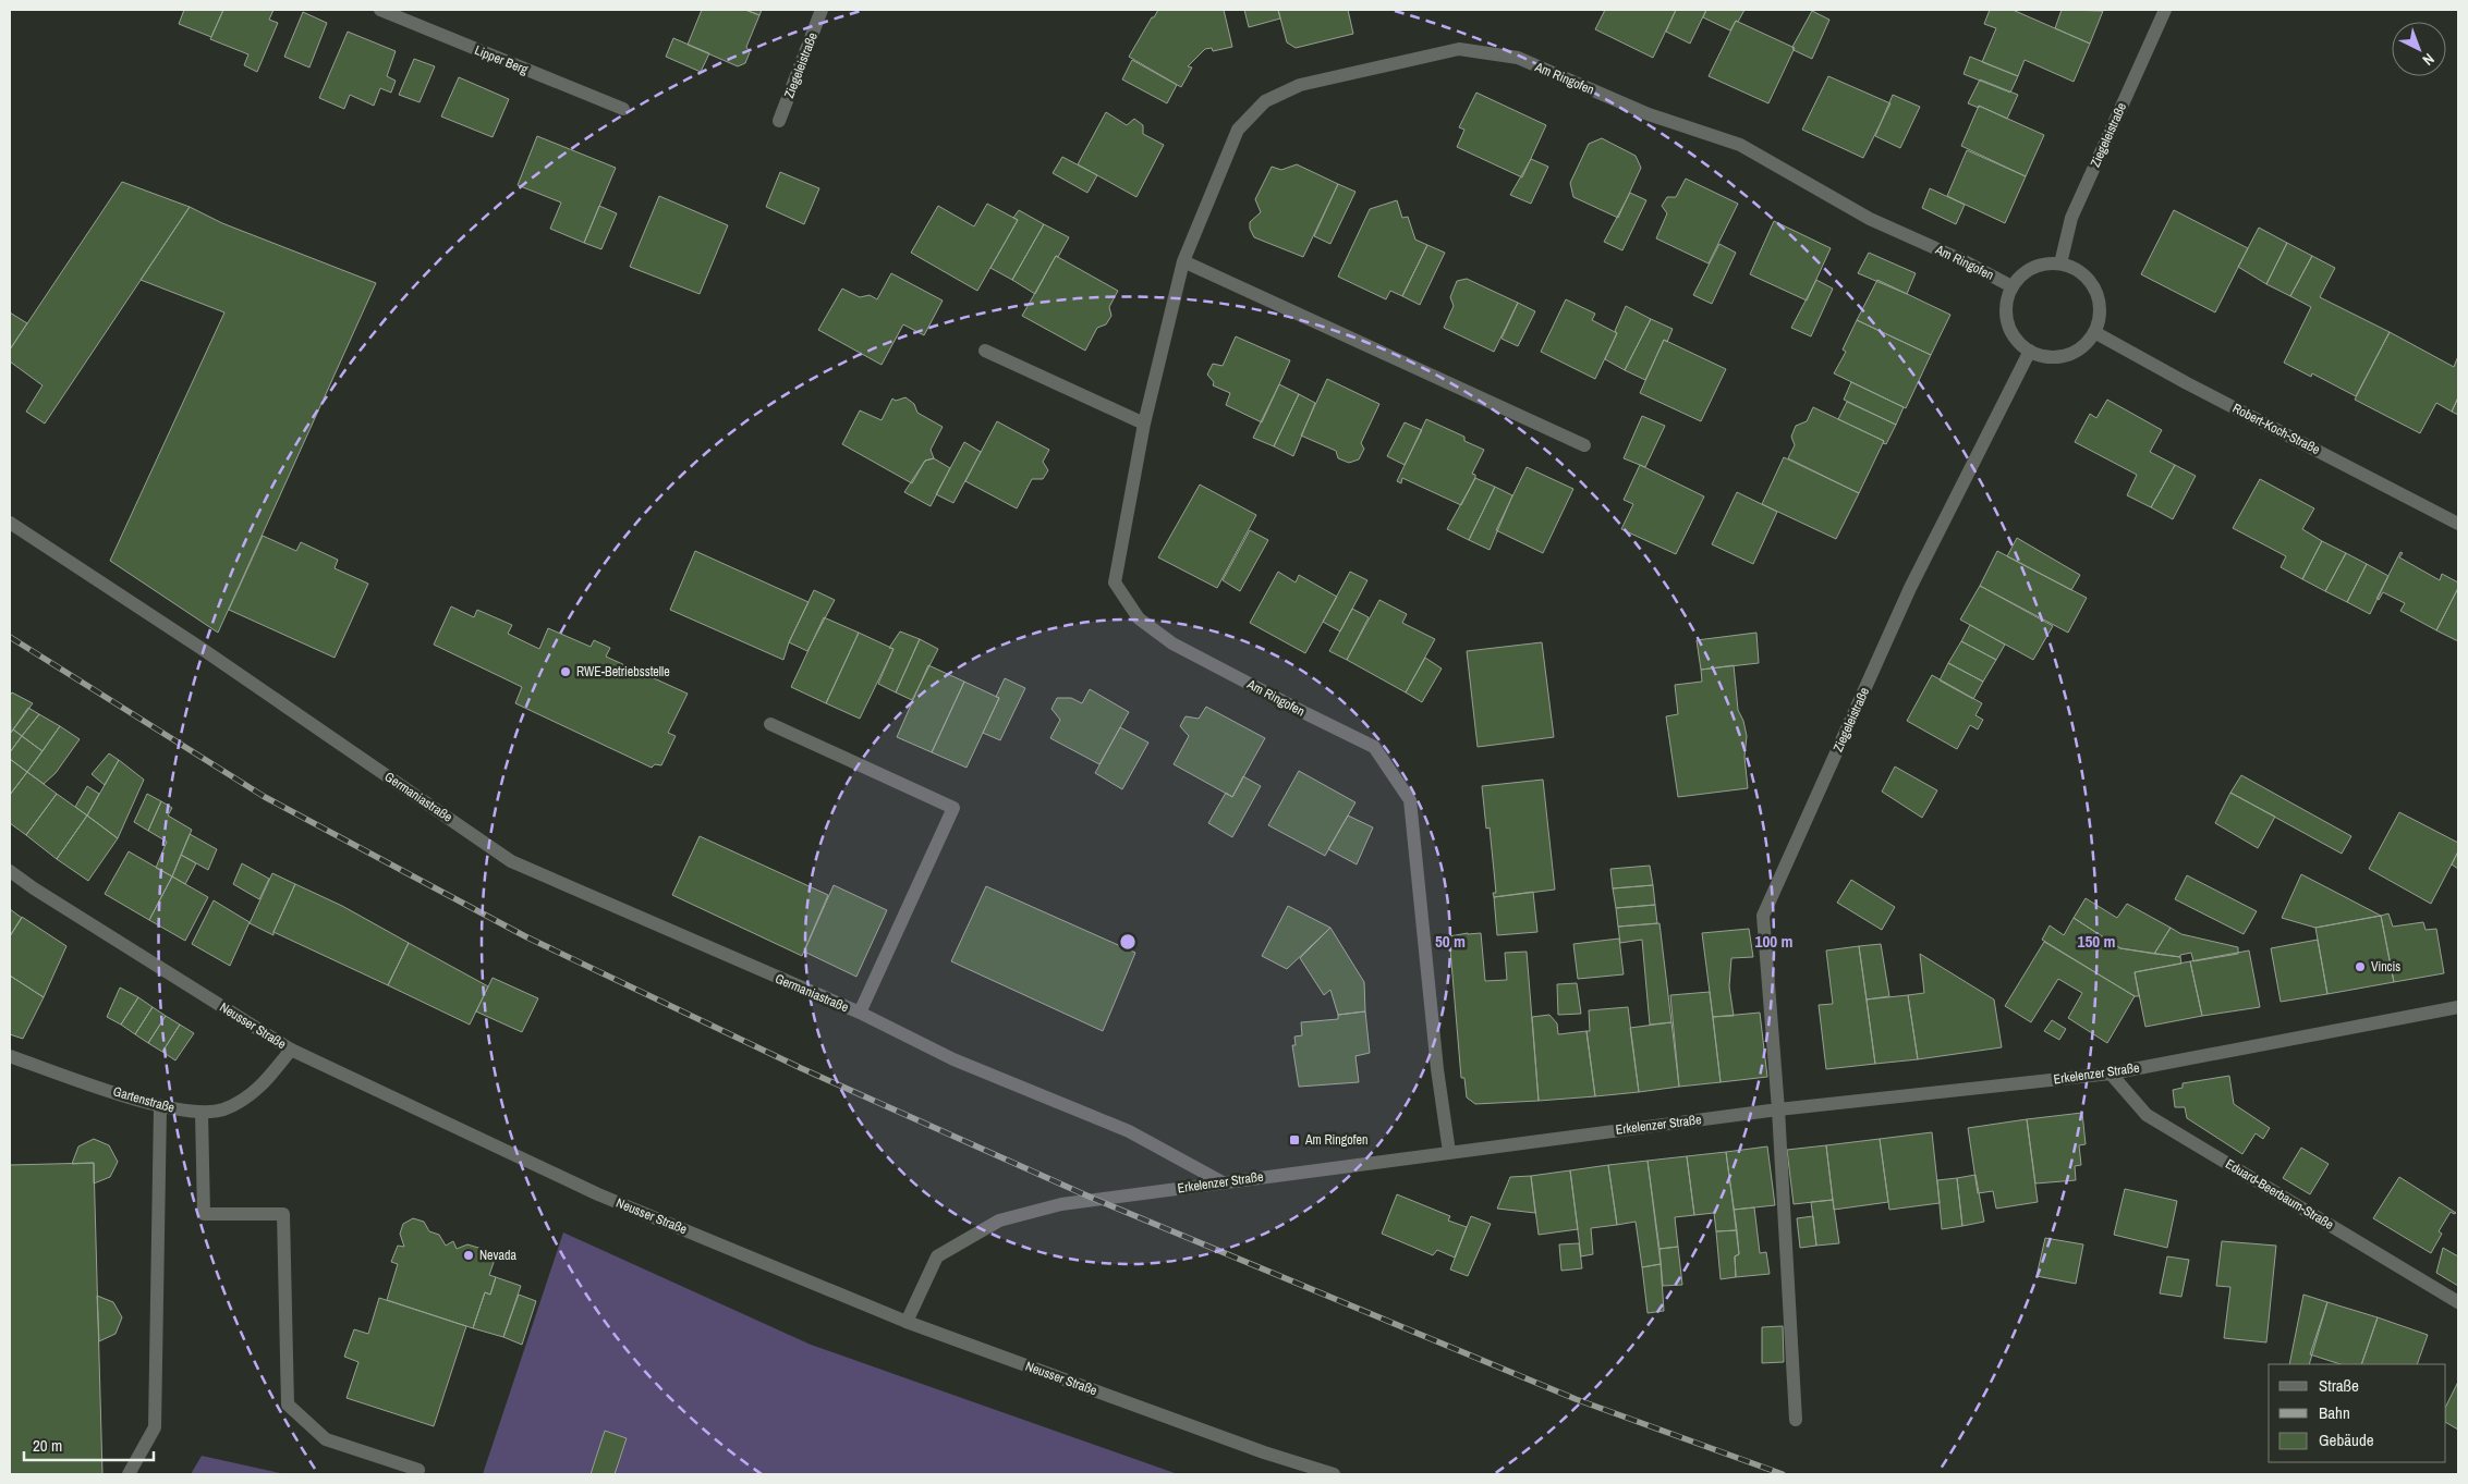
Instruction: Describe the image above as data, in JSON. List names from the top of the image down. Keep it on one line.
{"streets":{"street":["Lipper Berg","Ziegeleistraße","Am Ringofen","Robert-Koch-Straße","Germaniastraße","Neusser Straße","Erkelenzer Straße","Gartenstraße","Eduard-Beerbaum-Straße"]},"crossings":[["Ziegeleistraße","Am Ringofen"],["Ziegeleistraße","Robert-Koch-Straße"],["Ziegeleistraße","Erkelenzer Straße"],["Am Ringofen","Robert-Koch-Straße"],["Am Ringofen","Erkelenzer Straße"],["Germaniastraße","Erkelenzer Straße"],["Neusser Straße","Erkelenzer Straße"],["Neusser Straße","Gartenstraße"],["Erkelenzer Straße","Eduard-Beerbaum-Straße"]],"places":{"other":["RWE-Betriebsstelle","Vincis","Nevada"],"transit":["Am Ringofen"]},"legend":["Straße","Bahn","Gebäude"],"scale_bar":"20 m","north":"bottom right","rings":["50 m","100 m","150 m"]}
